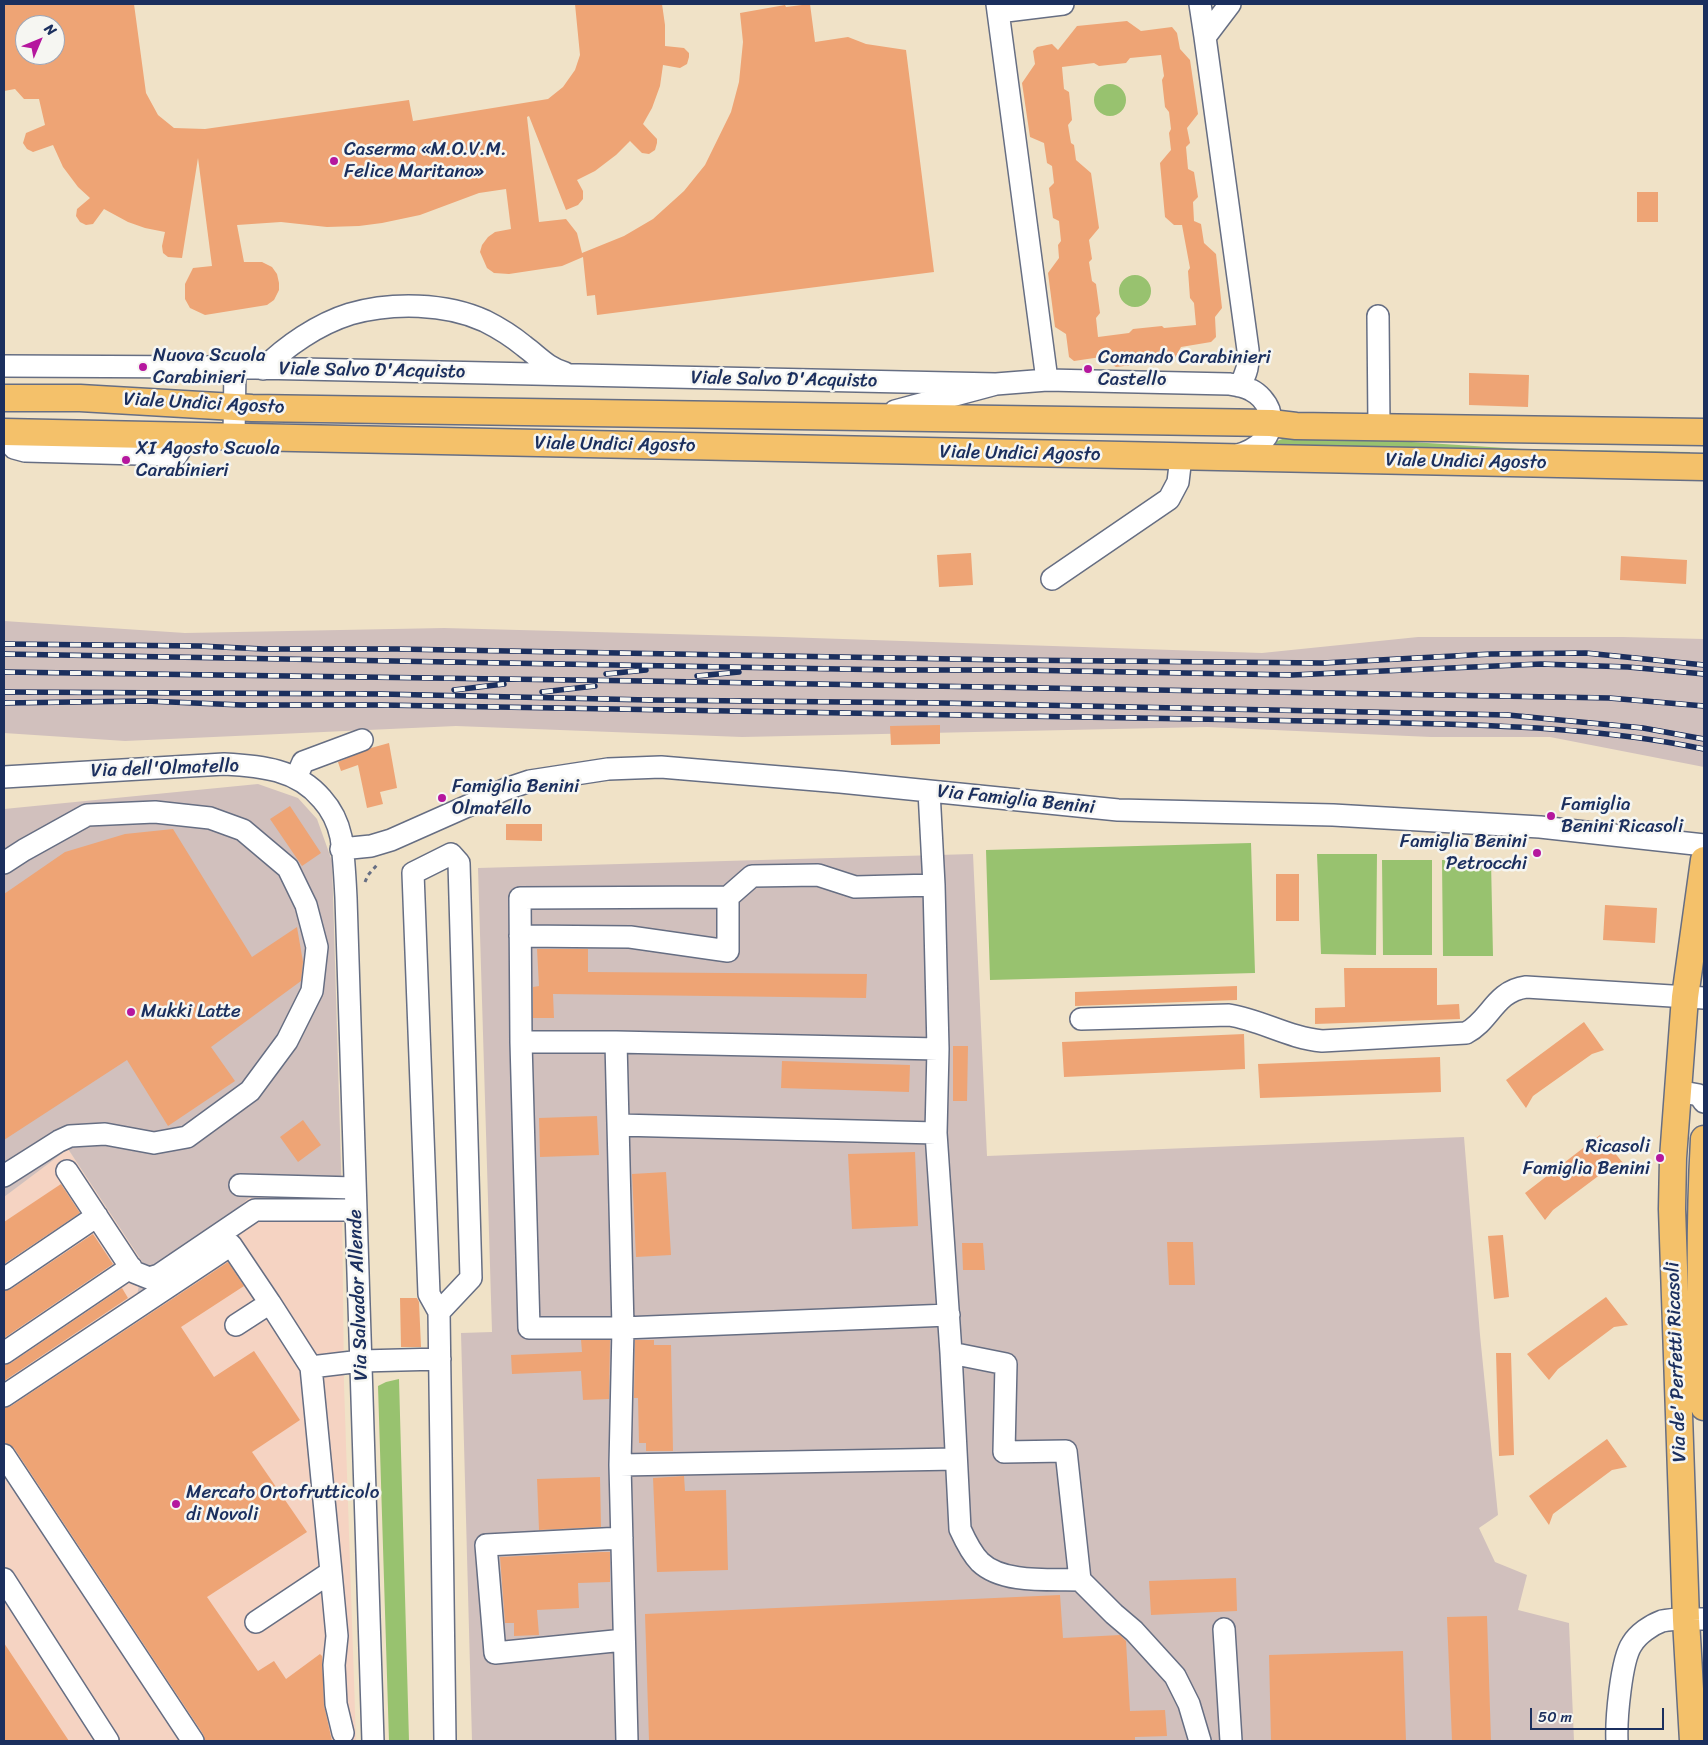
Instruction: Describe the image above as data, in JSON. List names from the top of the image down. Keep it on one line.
{"streets":{"main road":["Viale Undici Agosto","Via de' Perfetti Ricasoli"],"street":["Viale Salvo D'Acquisto","Via dell'Olmatello","Via Famiglia Benini","Via Salvador Allende"]},"crossings":[["Viale Salvo D'Acquisto","Viale Undici Agosto"],["Via dell'Olmatello","Via Famiglia Benini"],["Via dell'Olmatello","Via Salvador Allende"],["Via Famiglia Benini","Via Salvador Allende"]],"places":["Caserma «M.O.V.M. Felice Maritano»","Nuova Scuola Carabinieri","Comando Carabinieri Castello","XI Agosto Scuola Carabinieri","Famiglia Benini Olmatello","Famiglia Benini Ricasoli","Famiglia Benini Petrocchi","Mukki Latte","Ricasoli Famiglia Benini","Mercato Ortofrutticolo di Novoli"],"scale_bar":"50 m","north":"top right"}
